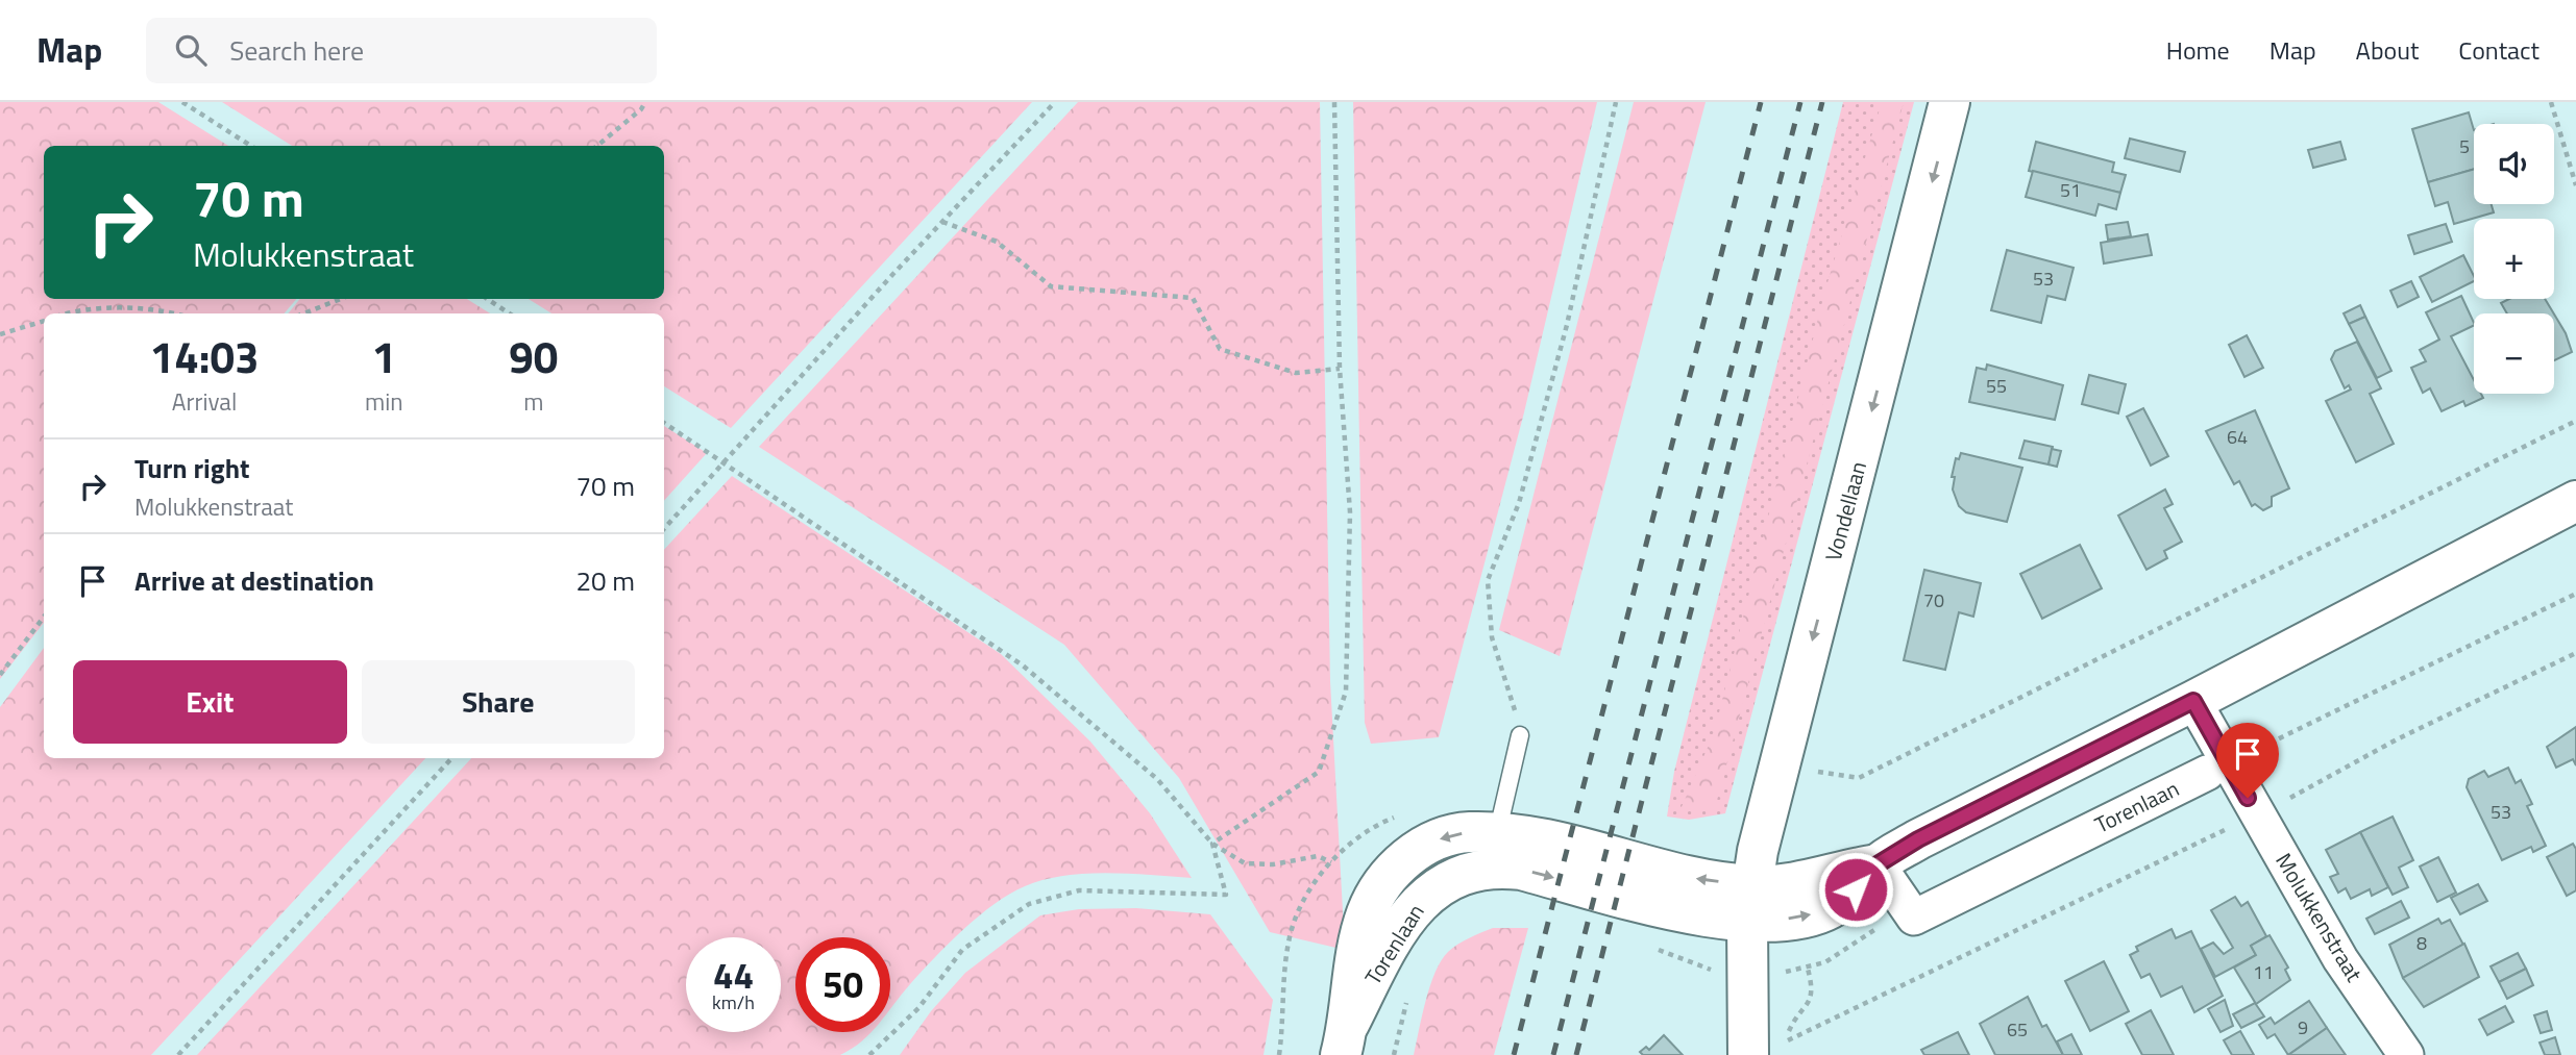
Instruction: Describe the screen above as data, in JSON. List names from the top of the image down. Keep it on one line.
{"streets":{"main road":["Vondellaan","Torenlaan"],"street":["Molukkenstraat"]},"crossings":[["Vondellaan","Torenlaan"],["Torenlaan","Molukkenstraat"]],"one_way":["Vondellaan"],"house_numbers":["5","51","53","55","64","70","53","8","11","9","65"],"page":{"header":"Map","search":"Search here","nav":["Home","Map","About","Contact"],"map_buttons":["+","−"],"turn":["70 m","Molukkenstraat"],"eta":["14:03","Arrival","1","min","90","m"],"list":[{"name":"Turn right","note":"Molukkenstraat","value":"70 m"},{"name":"Arrive at destination","value":"20 m"}],"buttons":["Exit","Share"],"speed":"44 km/h","limit":"50"}}
